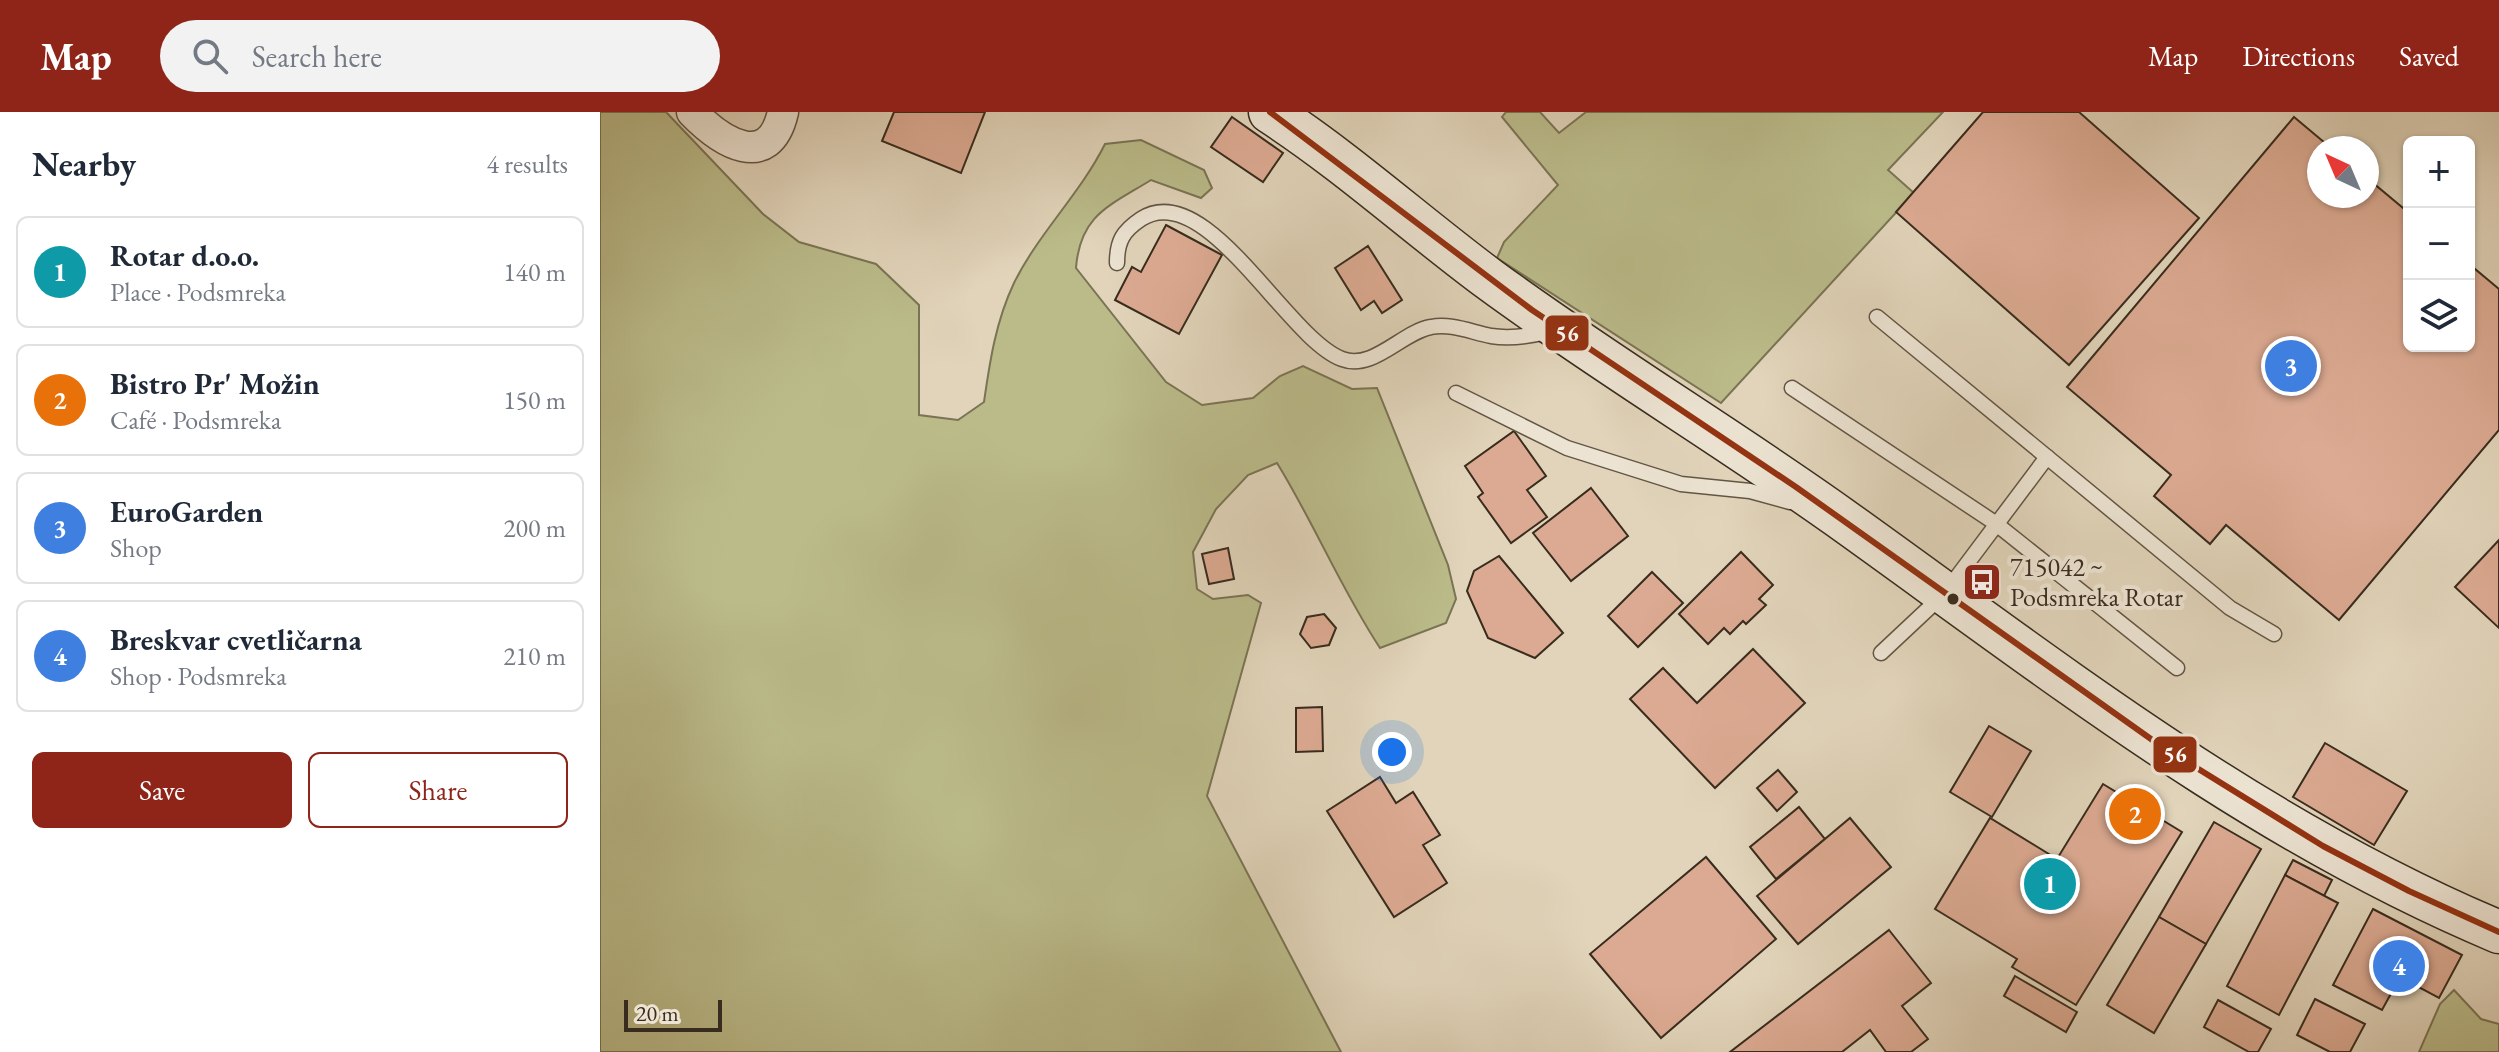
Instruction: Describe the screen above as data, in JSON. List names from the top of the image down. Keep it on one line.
{"places":{"bus stop":["715042 ~ Podsmreka Rotar"]},"lines":["transit line 56"],"scale_bar":"20 m","north":"top left","page":{"header":"Map","search":"Search here","nav":["Map","Directions","Saved"],"heading":["Nearby","4 results"],"map_buttons":["+","−"],"list":[{"mark":"1","name":"Rotar d.o.o.","note":"Place · Podsmreka","value":"140 m"},{"mark":"2","name":"Bistro Pr' Možin","note":"Café · Podsmreka","value":"150 m"},{"mark":"3","name":"EuroGarden","note":"Shop","value":"200 m"},{"mark":"4","name":"Breskvar cvetličarna","note":"Shop · Podsmreka","value":"210 m"}],"pins":["3","2","1","4"],"buttons":["Save","Share"],"scale":"20 m"}}
